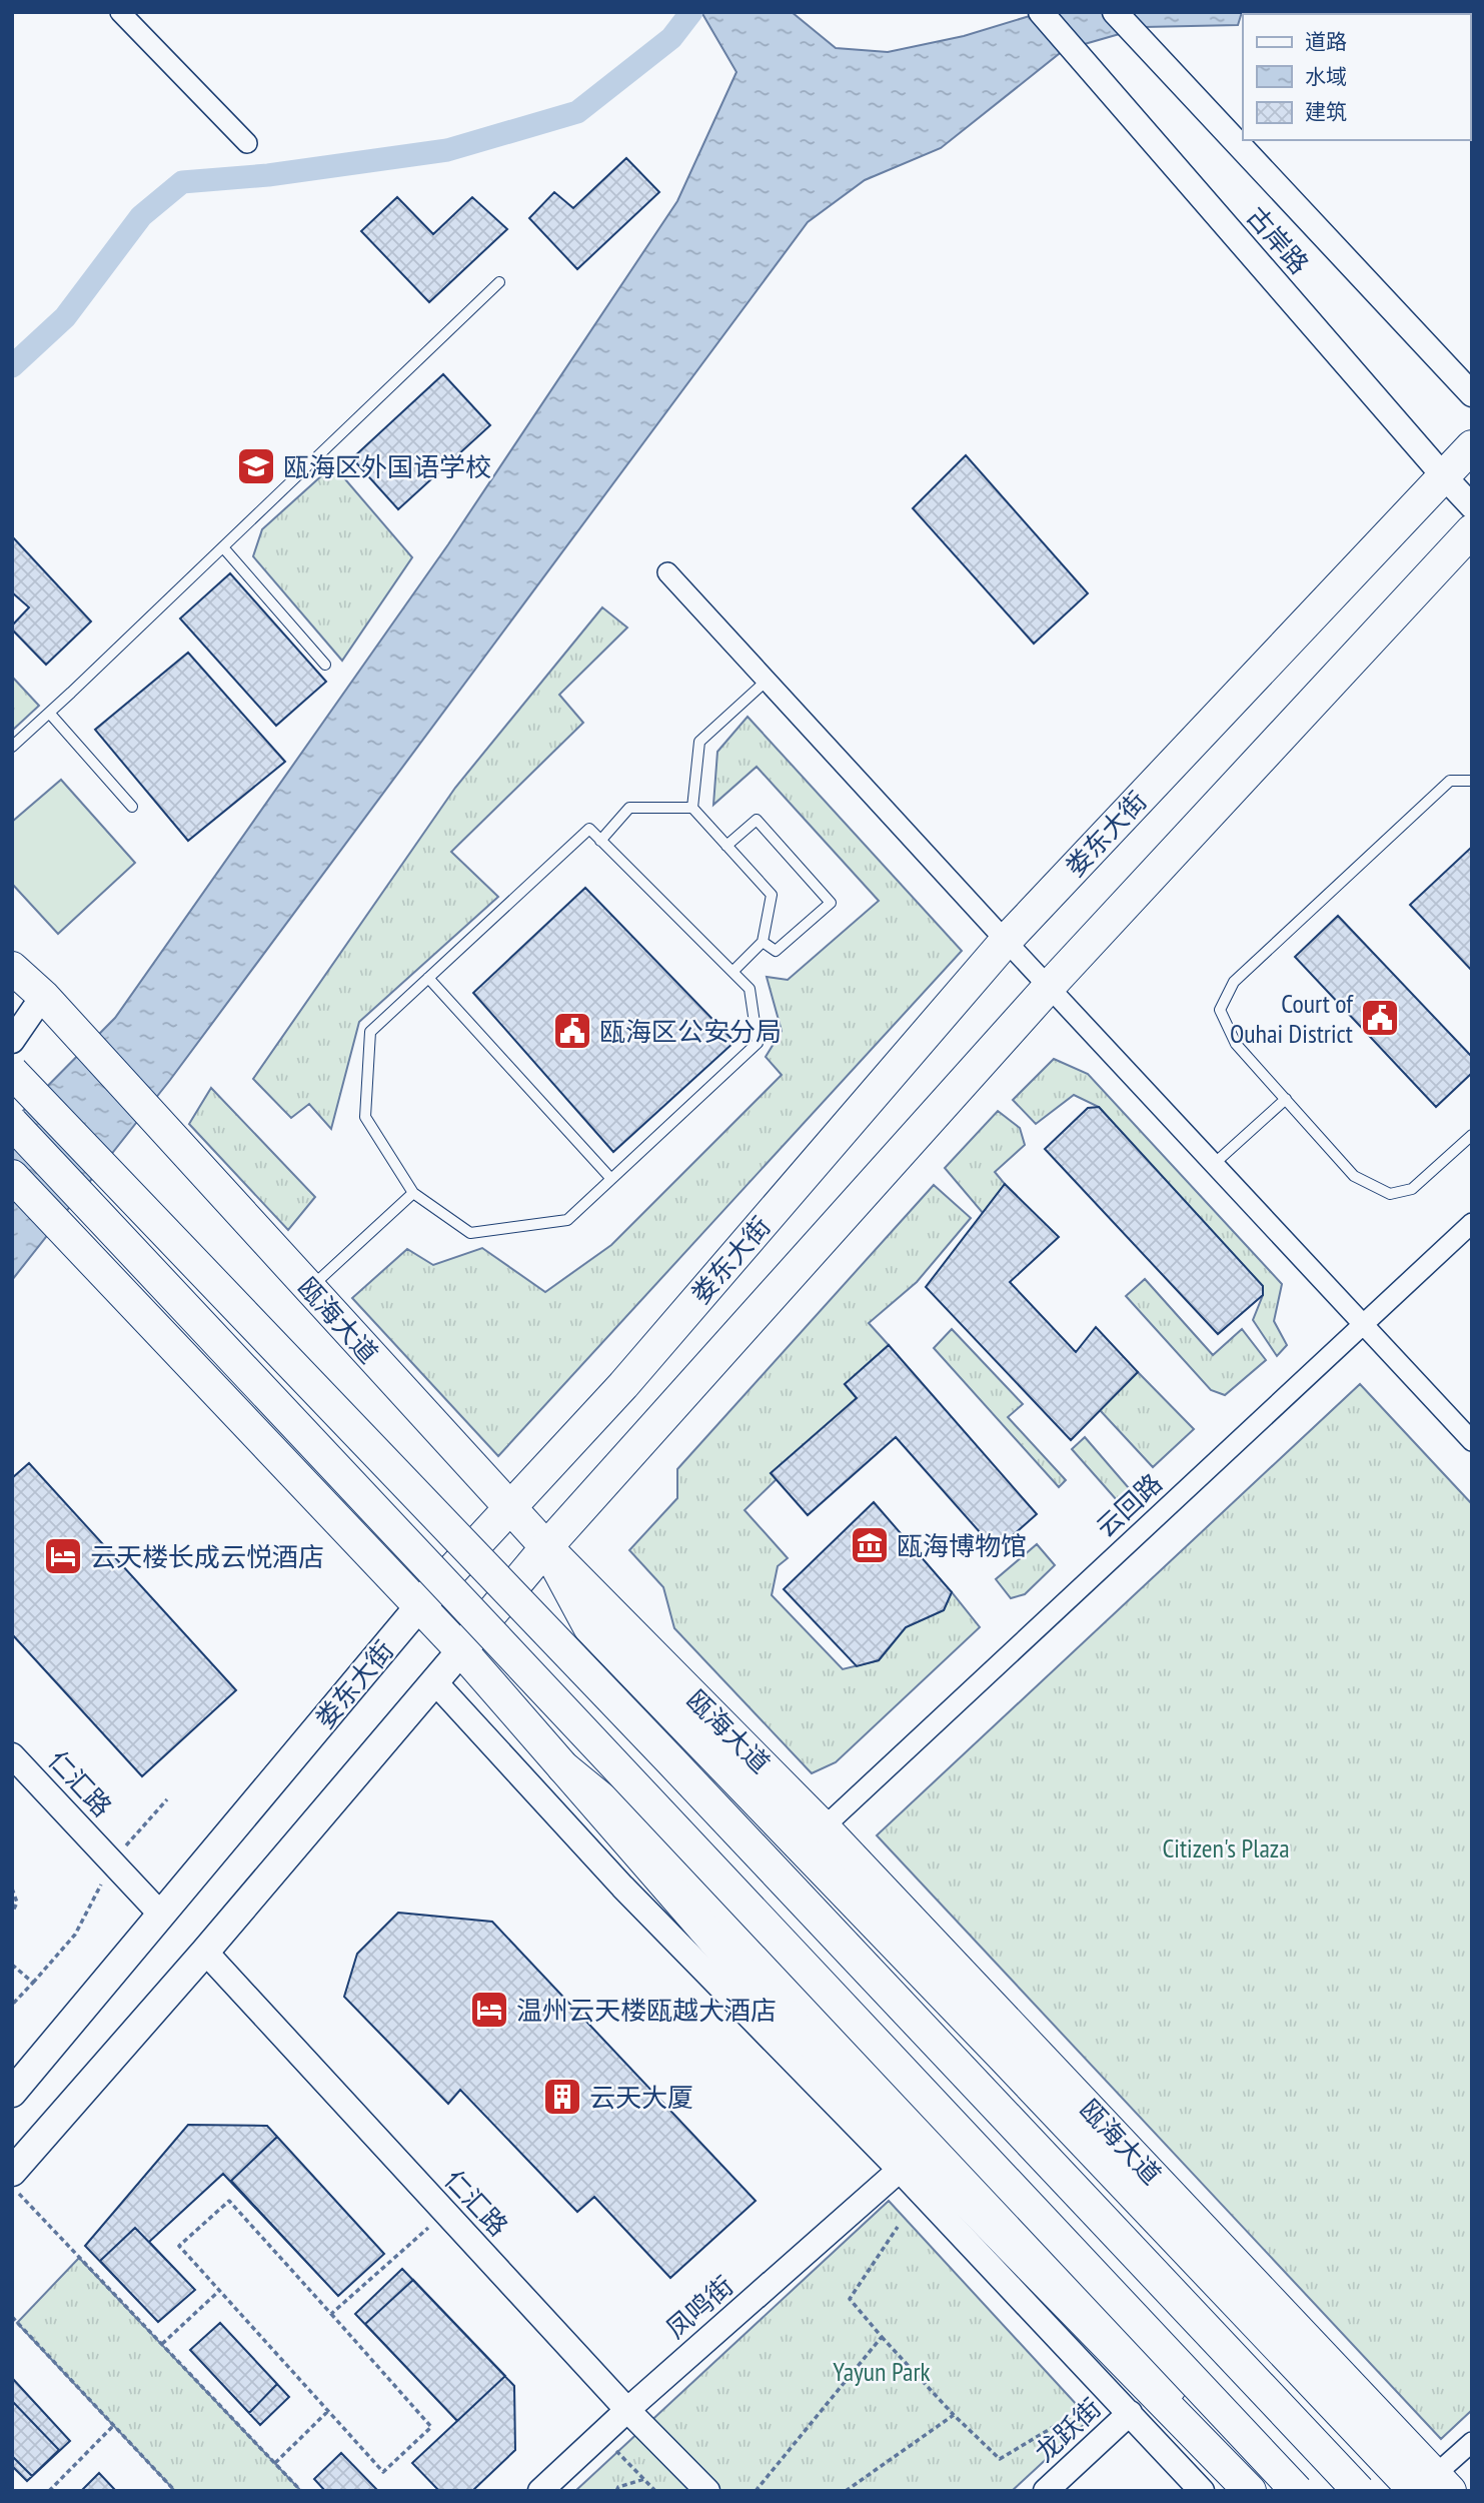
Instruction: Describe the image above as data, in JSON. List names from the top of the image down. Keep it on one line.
{"streets":{"main road":["娄东大街","瓯海大道"],"street":["古岸路","云回路","仁汇路","凤鸣街","龙跃街"]},"crossings":[["古岸路","娄东大街"],["娄东大街","瓯海大道"],["娄东大街","仁汇路"],["瓯海大道","云回路"],["仁汇路","凤鸣街"]],"parks":["Citizen's Plaza","Yayun Park"],"places":{"school or university":["瓯海区外国语学校"],"public building":["Court of Ouhai District","瓯海区公安分局"],"museum":["瓯海博物馆"],"hotel":["云天楼长成云悦酒店","温州云天楼瓯越大酒店"],"building":["云天大厦"]},"legend":["道路","水域","建筑"]}
